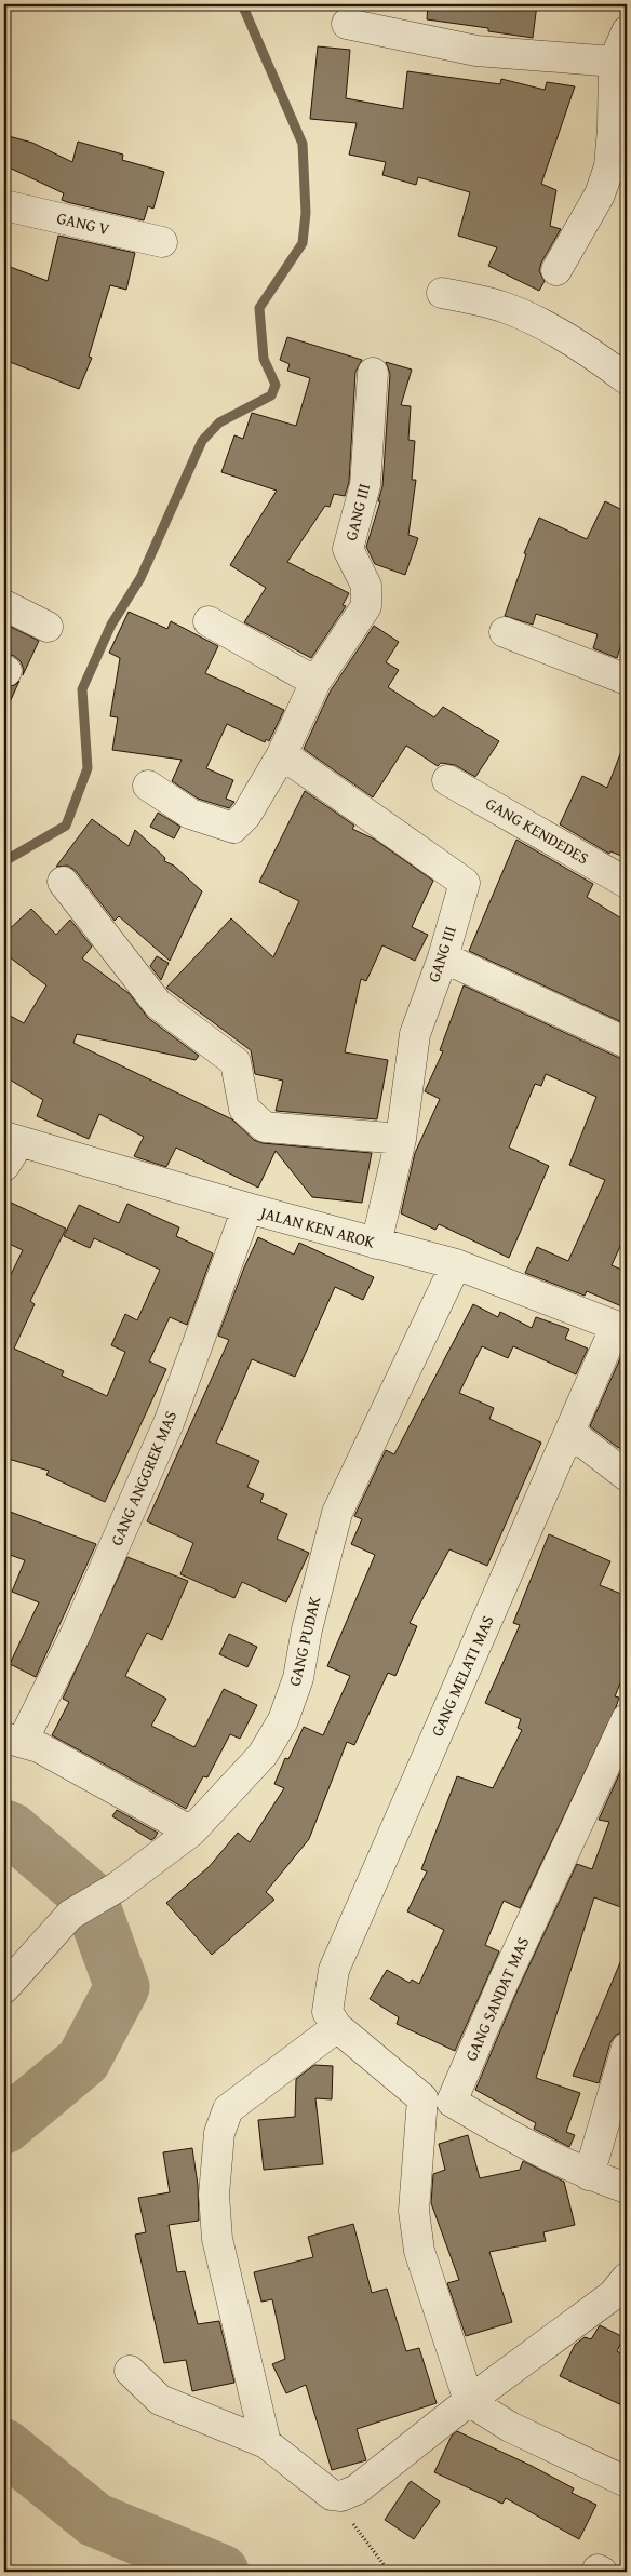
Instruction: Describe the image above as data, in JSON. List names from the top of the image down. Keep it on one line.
{"streets":{"street":["GANG V","GANG III","GANG KENDEDES","JALAN KEN AROK","GANG ANGGREK MAS","GANG PUDAK","GANG MELATI MAS","GANG SANDAT MAS"]},"crossings":[["GANG III","JALAN KEN AROK"],["JALAN KEN AROK","GANG ANGGREK MAS"],["JALAN KEN AROK","GANG PUDAK"],["JALAN KEN AROK","GANG MELATI MAS"]]}
